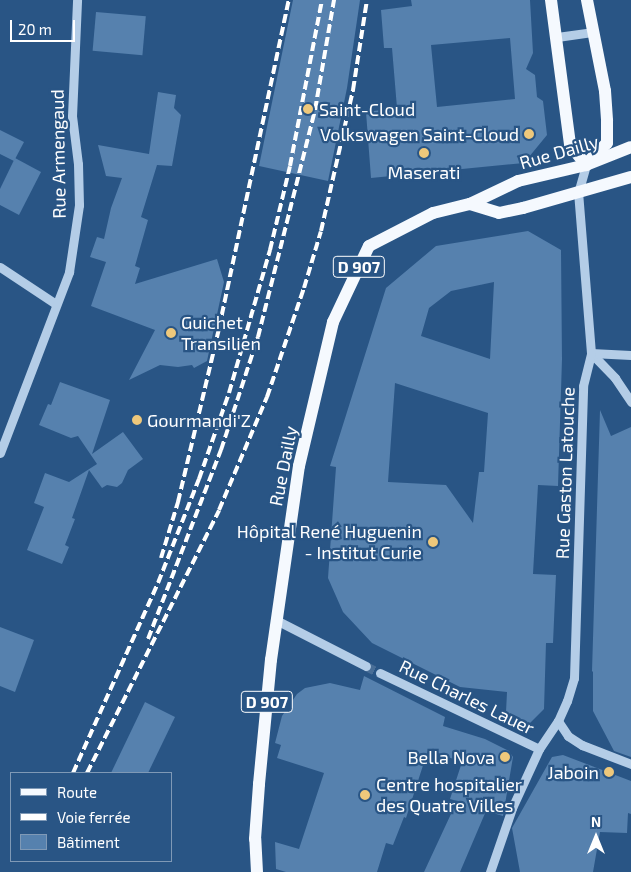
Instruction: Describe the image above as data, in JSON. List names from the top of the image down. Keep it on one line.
{"streets":{"main road":["Rue Dailly","D 907"],"street":["Rue Armengaud","Rue Gaston Latouche","Rue Charles Lauer"]},"crossings":[["Rue Gaston Latouche","Rue Charles Lauer"]],"places":["Saint-Cloud","Volkswagen Saint-Cloud","Maserati","Guichet Transilien","Gourmandi'Z","Hôpital René Huguenin - Institut Curie","Bella Nova","Jaboin","Centre hospitalier des Quatre Villes"],"legend":["Route","Voie ferrée","Bâtiment"],"scale_bar":"20 m","north":"top"}
